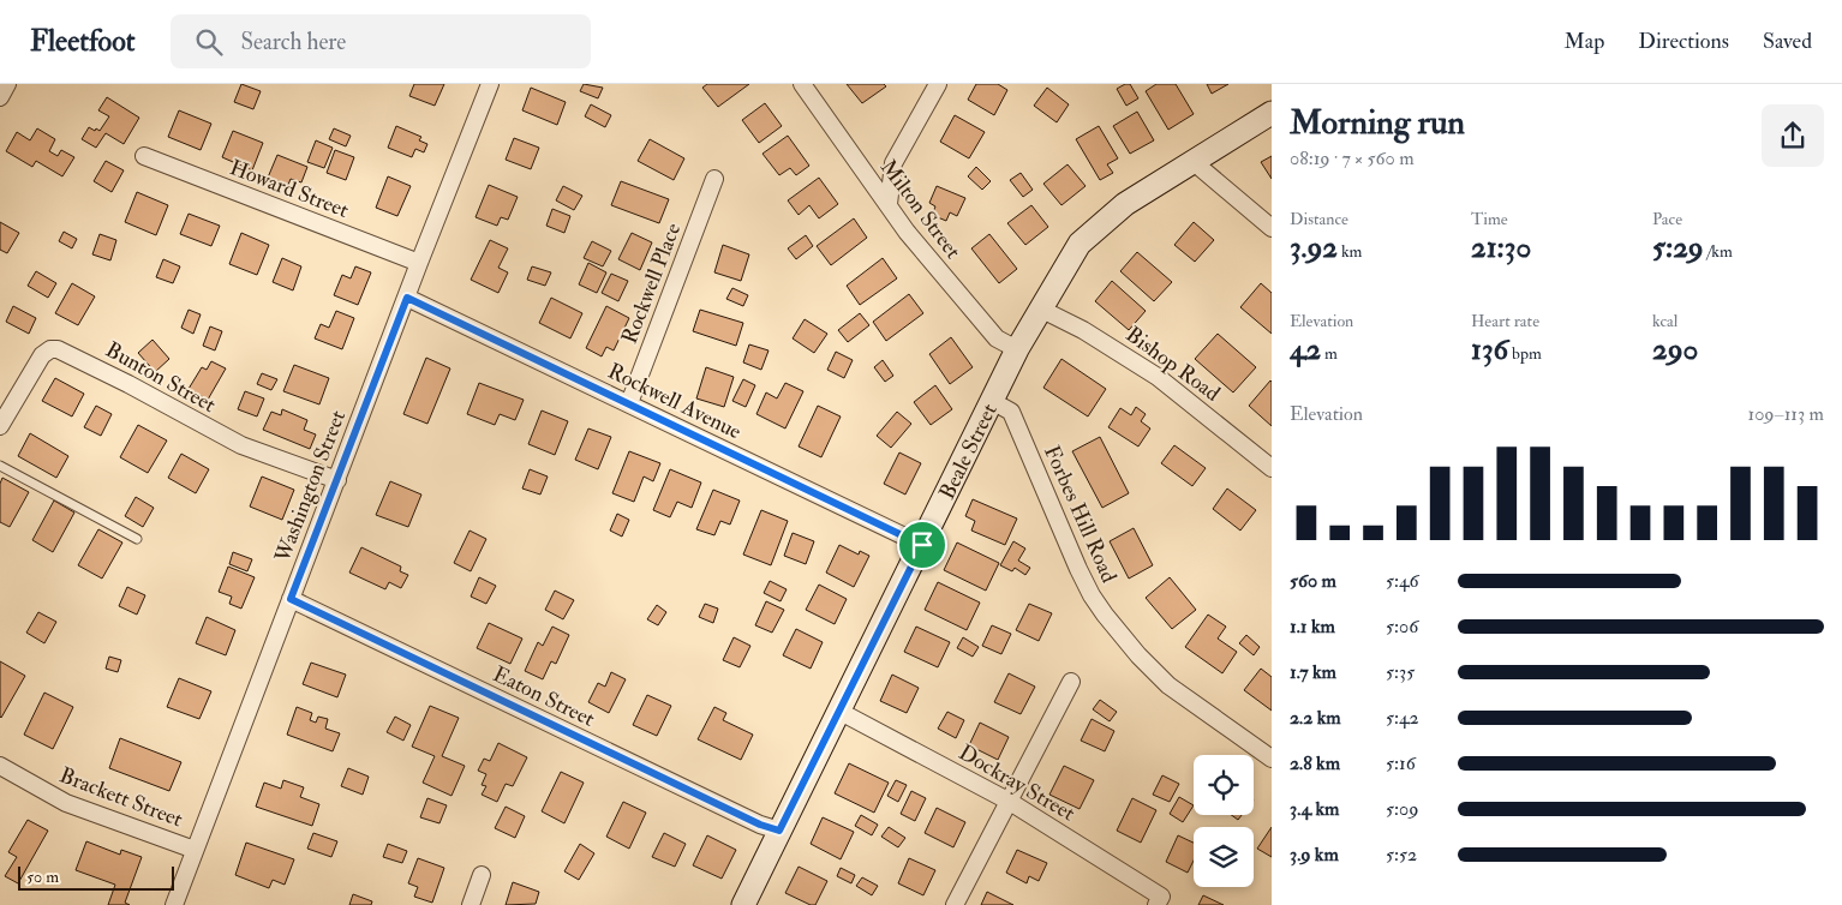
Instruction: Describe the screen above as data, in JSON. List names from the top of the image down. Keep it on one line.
{"streets":{"main road":["Beale Street"],"street":["Howard Street","Milton Street","Rockwell Place","Bishop Road","Bunton Street","Rockwell Avenue","Washington Street","Forbes Hill Road","Eaton Street","Dockray Street","Brackett Street"]},"crossings":[["Howard Street","Washington Street"],["Milton Street","Beale Street"],["Rockwell Place","Rockwell Avenue"],["Bishop Road","Beale Street"],["Bunton Street","Washington Street"],["Rockwell Avenue","Beale Street"],["Rockwell Avenue","Washington Street"],["Beale Street","Forbes Hill Road"],["Beale Street","Eaton Street"],["Beale Street","Dockray Street"],["Washington Street","Eaton Street"],["Washington Street","Brackett Street"]],"scale_bar":"50 m","page":{"header":"Fleetfoot","search":"Search here","nav":["Map","Directions","Saved"],"heading":["Morning run","08:19 · 7 × 560 m"],"stats":[["Distance","3.92 km"],["Time","21:30"],["Pace","5:29 /km"],["Elevation","42 m"],["Heart rate","136 bpm"],["kcal","290"]],"chart":["Elevation","109–113 m"],"list":[{"name":"560 m","note":"5:46"},{"name":"1.1 km","note":"5:06"},{"name":"1.7 km","note":"5:35"},{"name":"2.2 km","note":"5:42"},{"name":"2.8 km","note":"5:16"},{"name":"3.4 km","note":"5:09"},{"name":"3.9 km","note":"5:52"}],"scale":"50 m"}}
